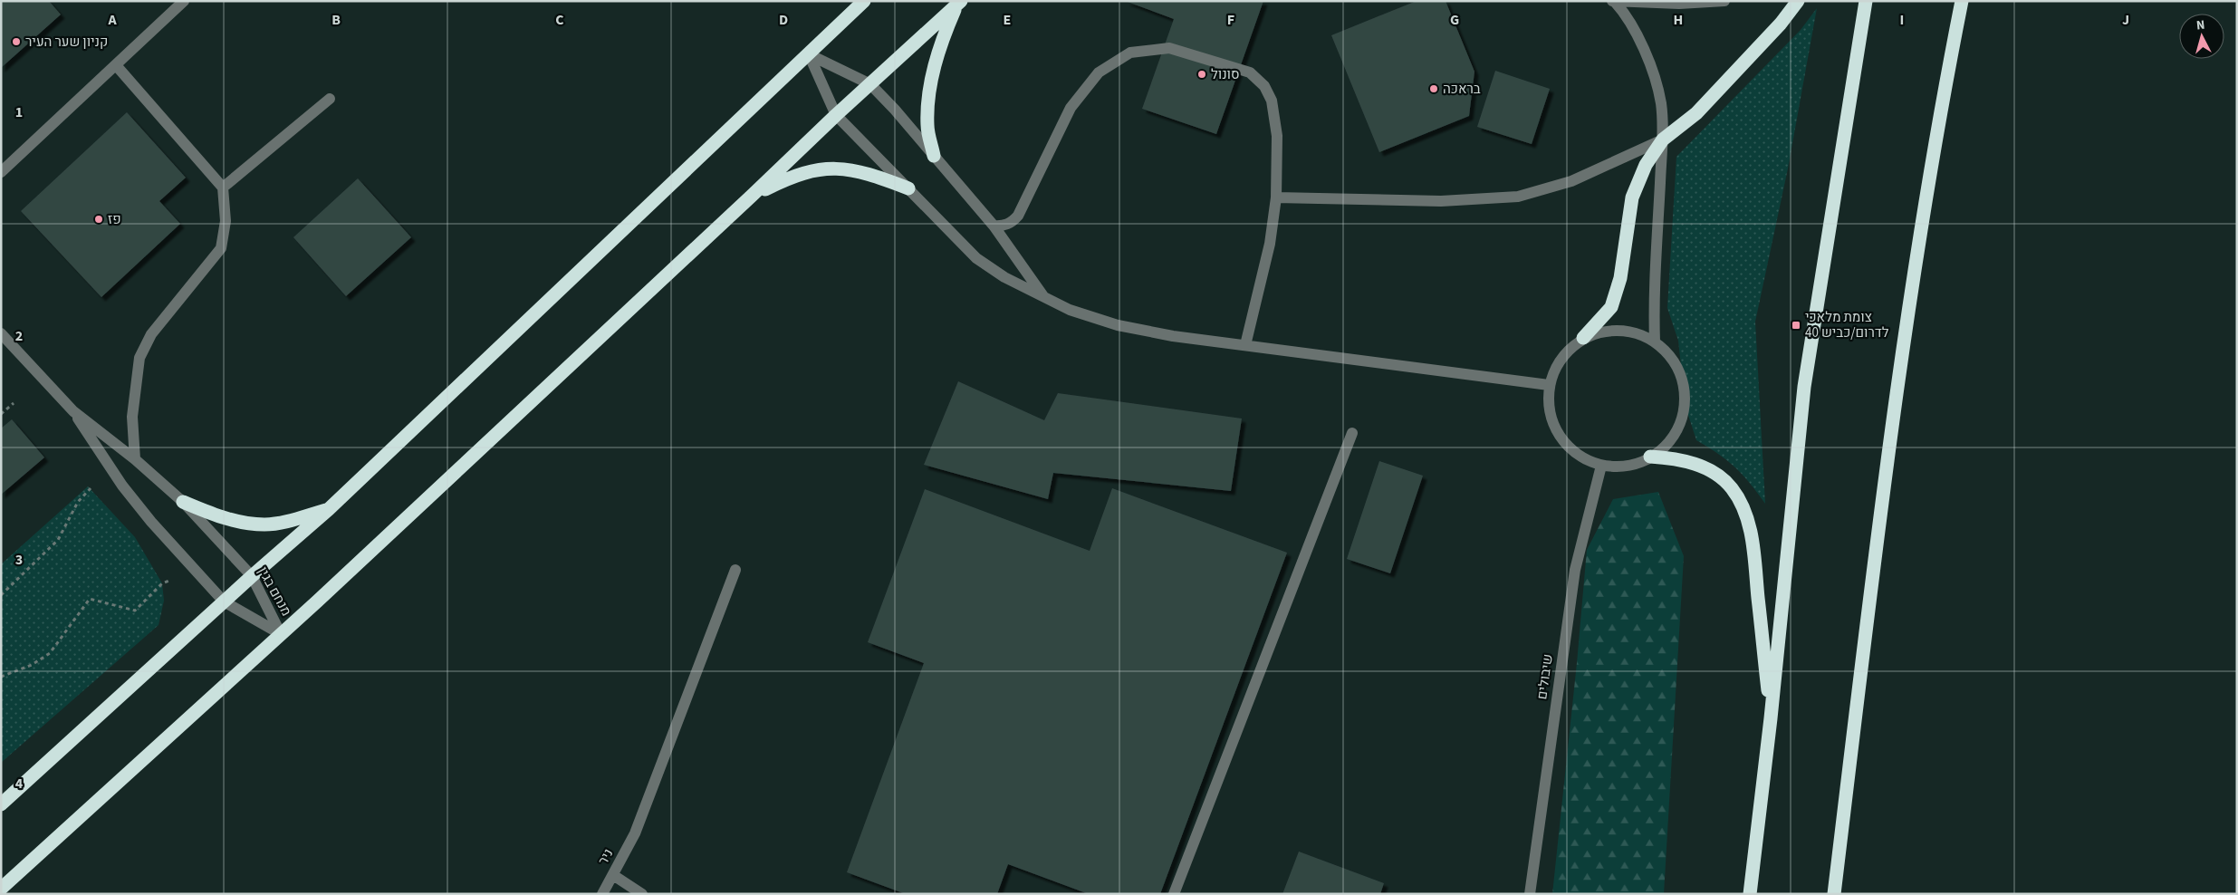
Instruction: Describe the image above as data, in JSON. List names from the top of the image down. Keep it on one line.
{"streets":{"street":["מנחם בגין","שיבולים","ניר"]},"places":{"other":["קניון שער העיר","סונול","בראכה","פז"],"transit":["צומת מלאכי לדרום/כביש 40"]},"north":"top","grid":{"columns":["A","B","C","D","E","F","G","H","I","J"],"rows":["1","2","3","4"]}}
